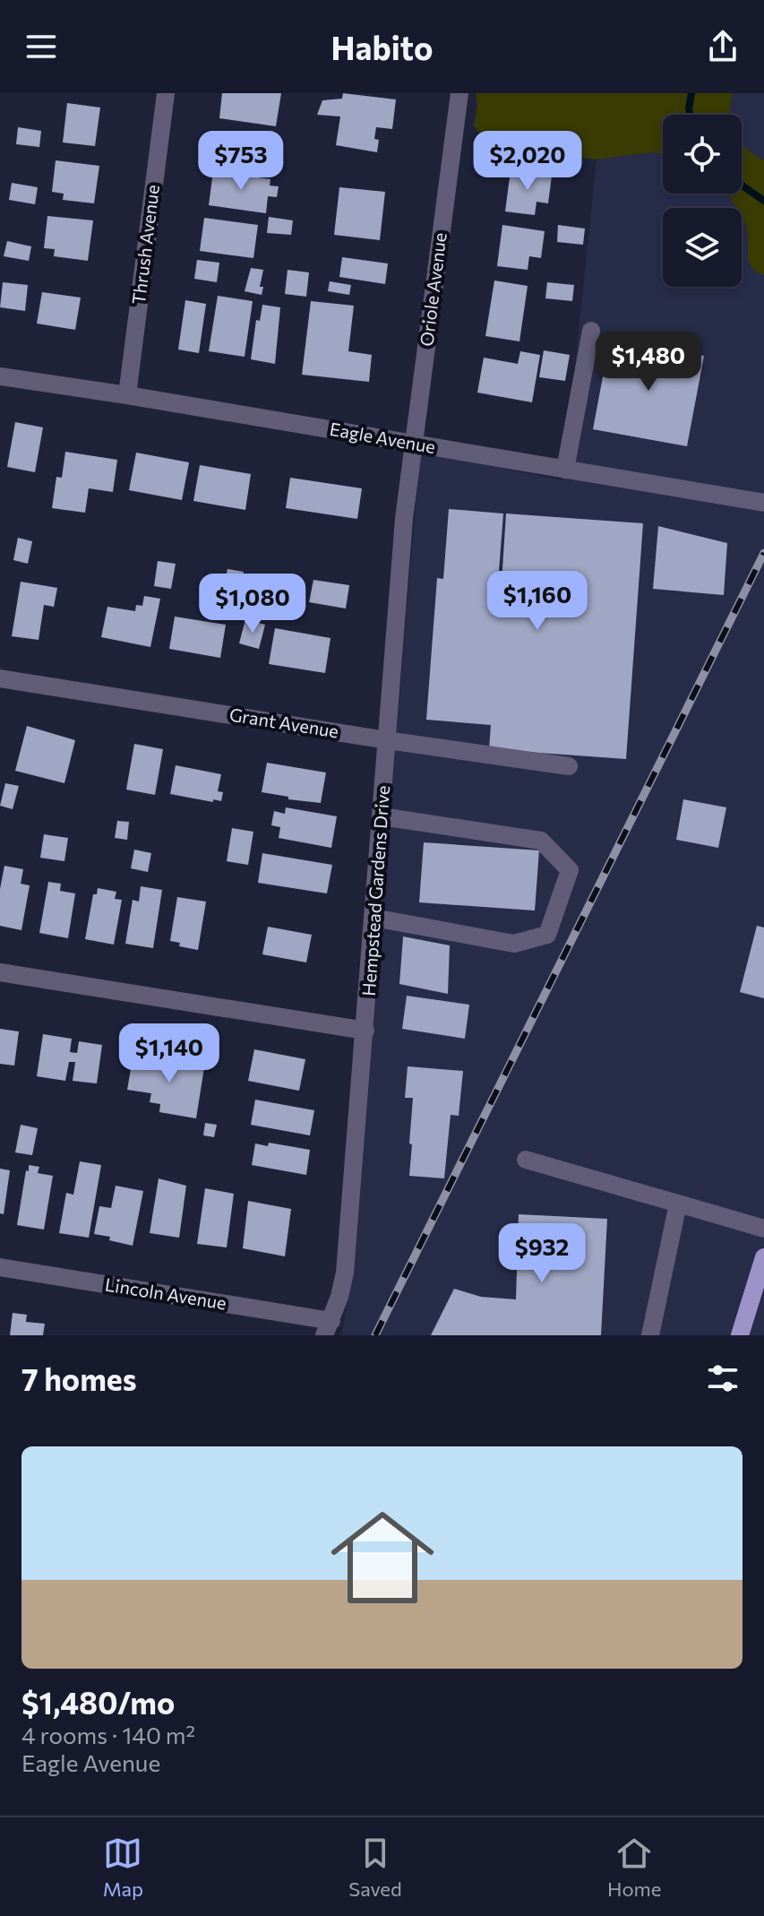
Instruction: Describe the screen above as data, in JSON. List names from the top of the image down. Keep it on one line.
{"streets":{"street":["Thrush Avenue","Oriole Avenue","Eagle Avenue","Grant Avenue","Hempstead Gardens Drive","Lincoln Avenue"]},"crossings":[["Thrush Avenue","Eagle Avenue"],["Oriole Avenue","Eagle Avenue"],["Oriole Avenue","Hempstead Gardens Drive"],["Eagle Avenue","Hempstead Gardens Drive"],["Grant Avenue","Hempstead Gardens Drive"],["Hempstead Gardens Drive","Lincoln Avenue"]],"page":{"header":"Habito","price":["$753","$2,020","$1,480","$1,160","$1,080","$1,140","$932"],"heading":"7 homes","list":[{"name":"$1,480/mo","note":"4 rooms · 140 m² · Eagle Avenue"}],"tabs":["Map","Saved","Home"]}}
